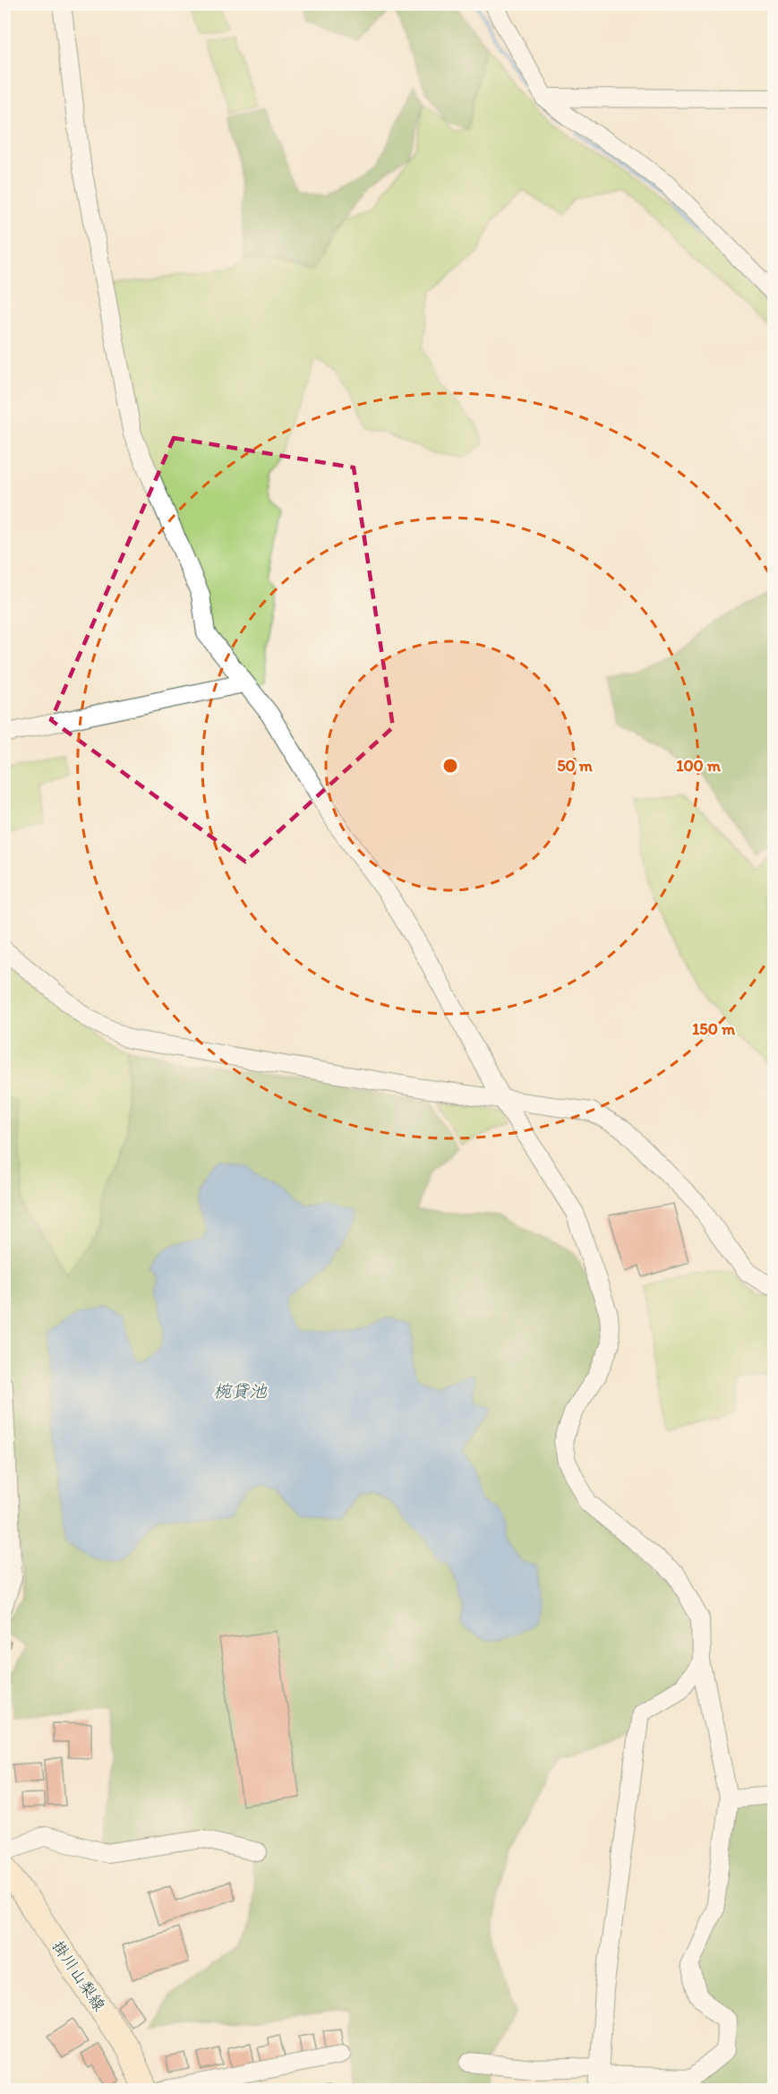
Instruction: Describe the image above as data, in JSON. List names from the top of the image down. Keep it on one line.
{"streets":{"main road":["掛川山梨線"]},"water":["椀貸池"],"rings":["50 m","100 m","150 m"]}
